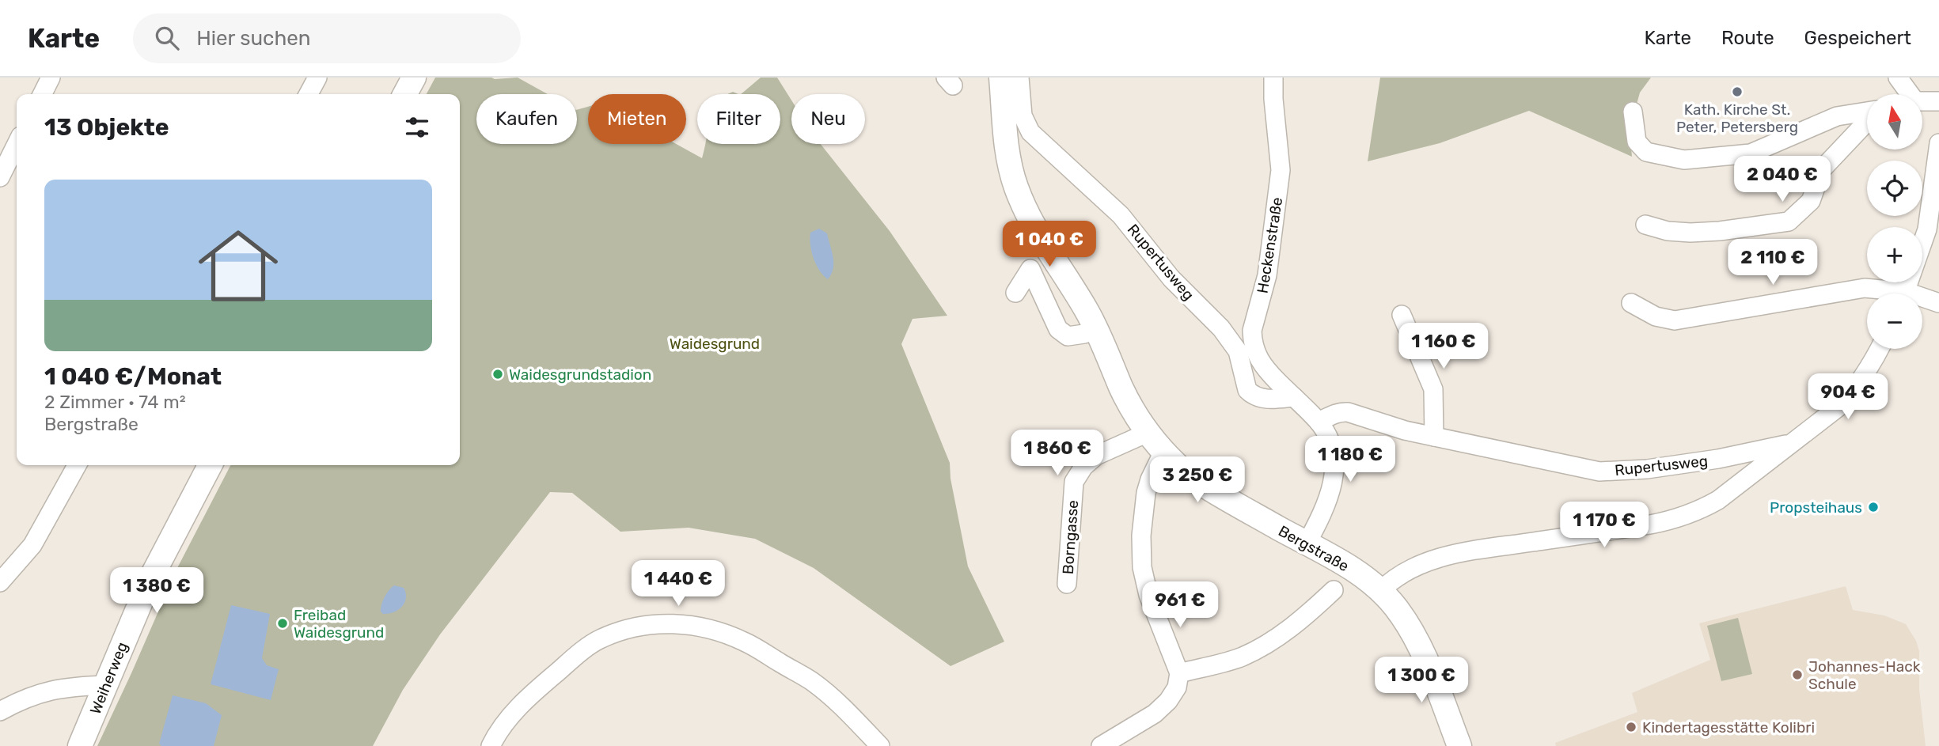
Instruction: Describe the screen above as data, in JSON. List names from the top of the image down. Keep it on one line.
{"streets":{"main road":["Bergstraße","Weiherweg"],"street":["Heckenstraße","Rupertusweg","Borngasse"]},"crossings":[["Heckenstraße","Rupertusweg"],["Heckenstraße","Bergstraße"],["Borngasse","Bergstraße"]],"parks":["Waidesgrund"],"places":["Kath. Kirche St. Peter, Petersberg","Waidesgrundstadion","Propsteihaus","Freibad Waidesgrund","Johannes-Hack Schule","Kindertagesstätte Kolibri"],"north":"top","page":{"header":"Karte","search":"Hier suchen","nav":["Karte","Route","Gespeichert"],"map_buttons":["+","−"],"chip":["Kaufen","Mieten","Filter","Neu"],"heading":"13 Objekte","price":["2 040 €","1 040 €","2 110 €","1 160 €","904 €","1 860 €","1 180 €","3 250 €","1 170 €","1 440 €","1 380 €","961 €","1 300 €"],"list":[{"name":"1 040 €/Monat","note":"2 Zimmer · 74 m² · Bergstraße"}]}}
